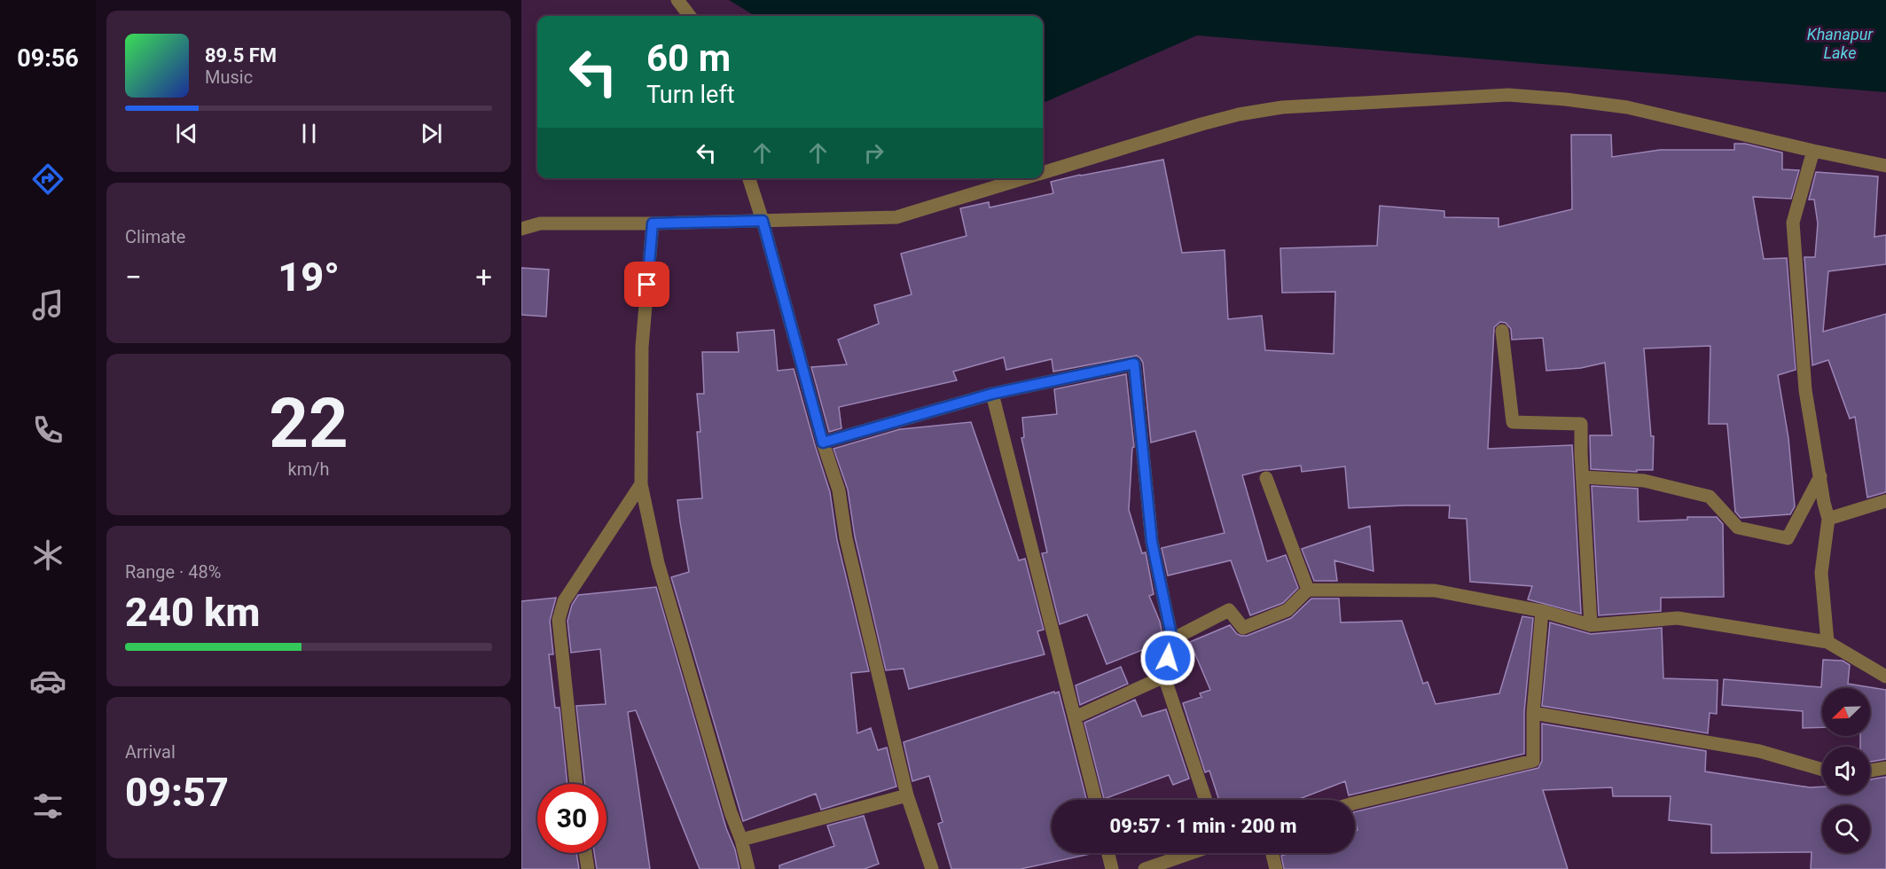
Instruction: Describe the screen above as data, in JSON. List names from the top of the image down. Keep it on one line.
{"water":["Khanapur Lake"],"north":"bottom left","page":{"tabs":"09:56","turn":["60 m","Turn left"],"song":["89.5 FM","Music"],"tile":["Climate",["22","km/h"],["Range · 48%","240 km"],["Arrival","09:57"]],"heat":["−","19°","+"],"limit":"30","trip":"09:57 · 1 min · 200 m"}}
